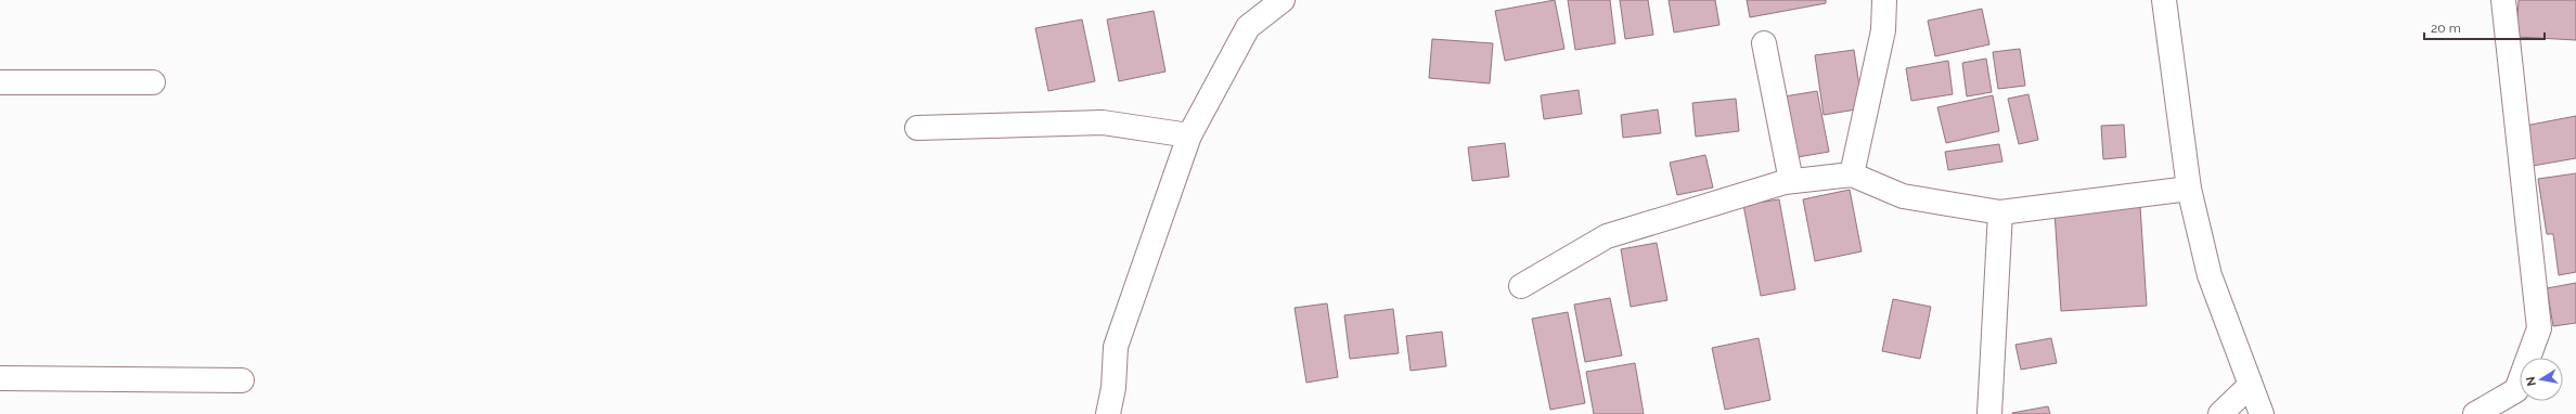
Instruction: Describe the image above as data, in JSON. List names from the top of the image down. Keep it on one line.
{"scale_bar":"20 m","north":"left"}
